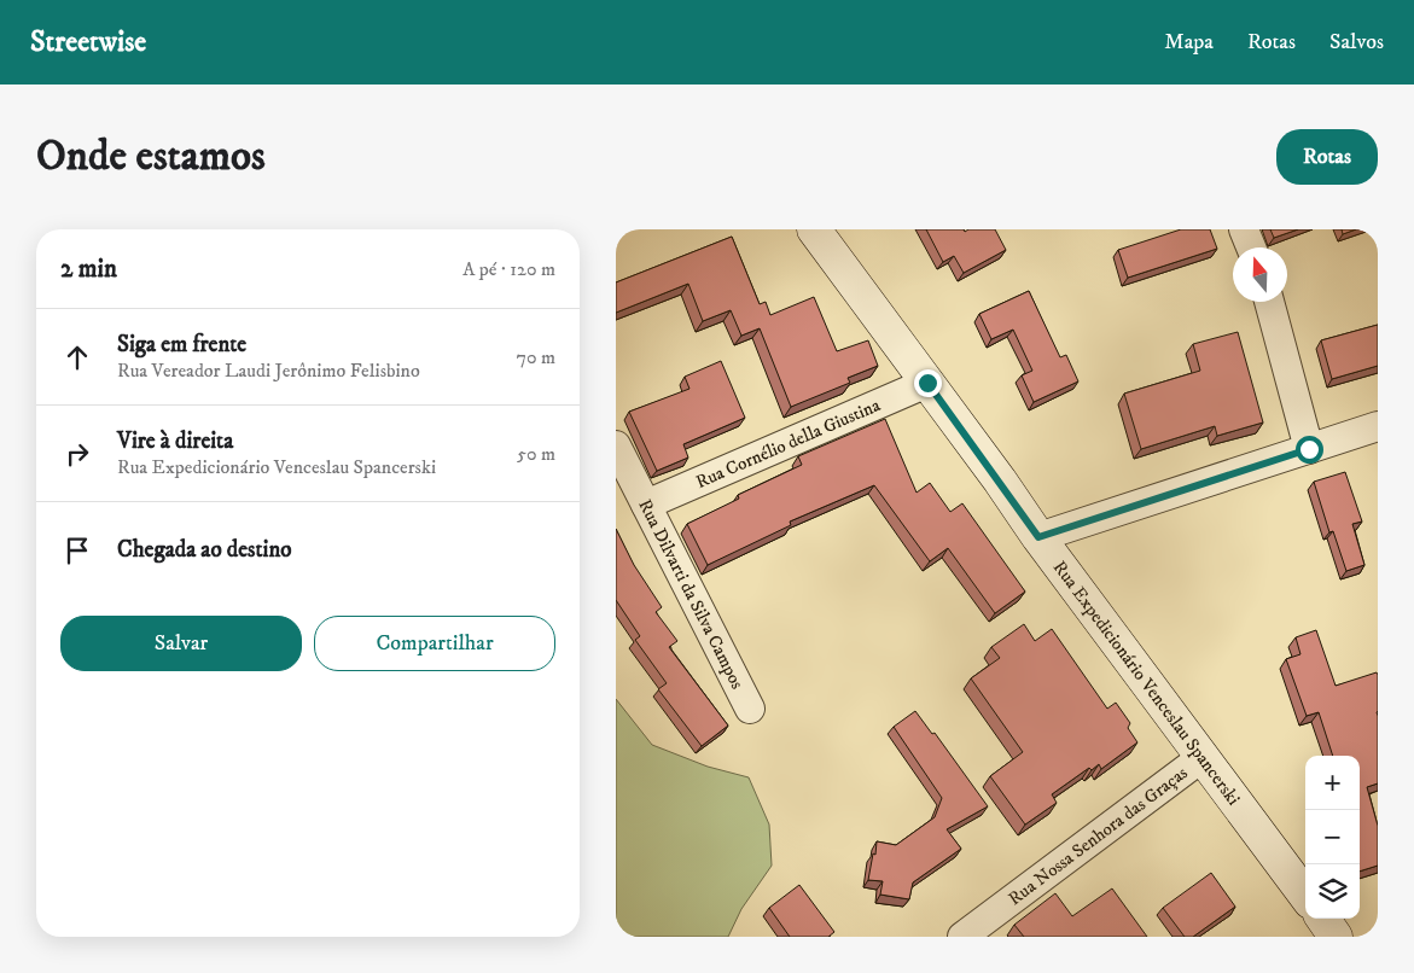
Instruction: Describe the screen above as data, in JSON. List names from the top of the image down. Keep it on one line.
{"streets":{"street":["Rua Cornélio della Giustina","Rua Dilvarti da Silva Campos","Rua Expedicionário Venceslau Spancerski","Rua Nossa Senhora das Graças"]},"crossings":[["Rua Cornélio della Giustina","Rua Dilvarti da Silva Campos"],["Rua Cornélio della Giustina","Rua Expedicionário Venceslau Spancerski"],["Rua Expedicionário Venceslau Spancerski","Rua Nossa Senhora das Graças"]],"north":"top","page":{"header":"Streetwise","nav":["Mapa","Rotas","Salvos"],"buttons":["Rotas",["Salvar","Compartilhar"]],"title":"Onde estamos","heading":["2 min","A pé · 120 m"],"list":[["Siga em frente","Rua Vereador Laudi Jerônimo Felisbino","70 m"],["Vire à direita","Rua Expedicionário Venceslau Spancerski","50 m"],"Chegada ao destino"],"map_buttons":["+","−"]}}
